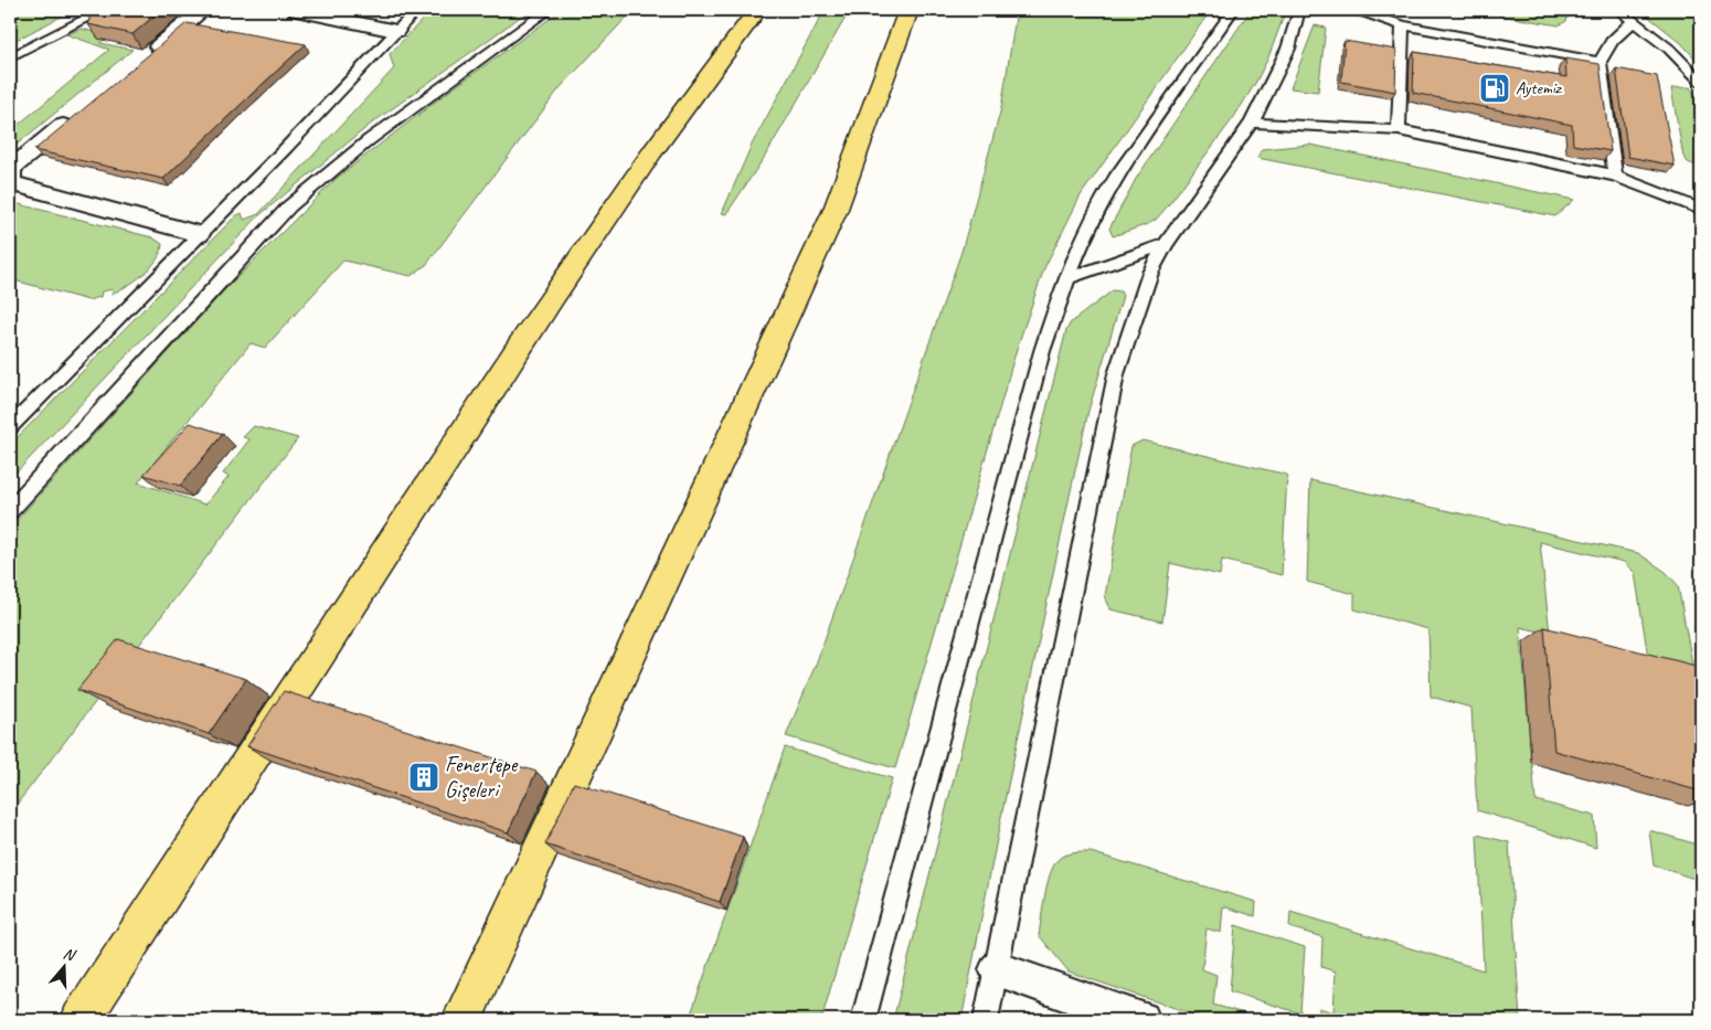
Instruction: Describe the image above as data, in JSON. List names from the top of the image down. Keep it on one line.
{"places":{"fuel station":["Aytemiz"],"building":["Fenertepe Gişeleri"]},"north":"top"}
